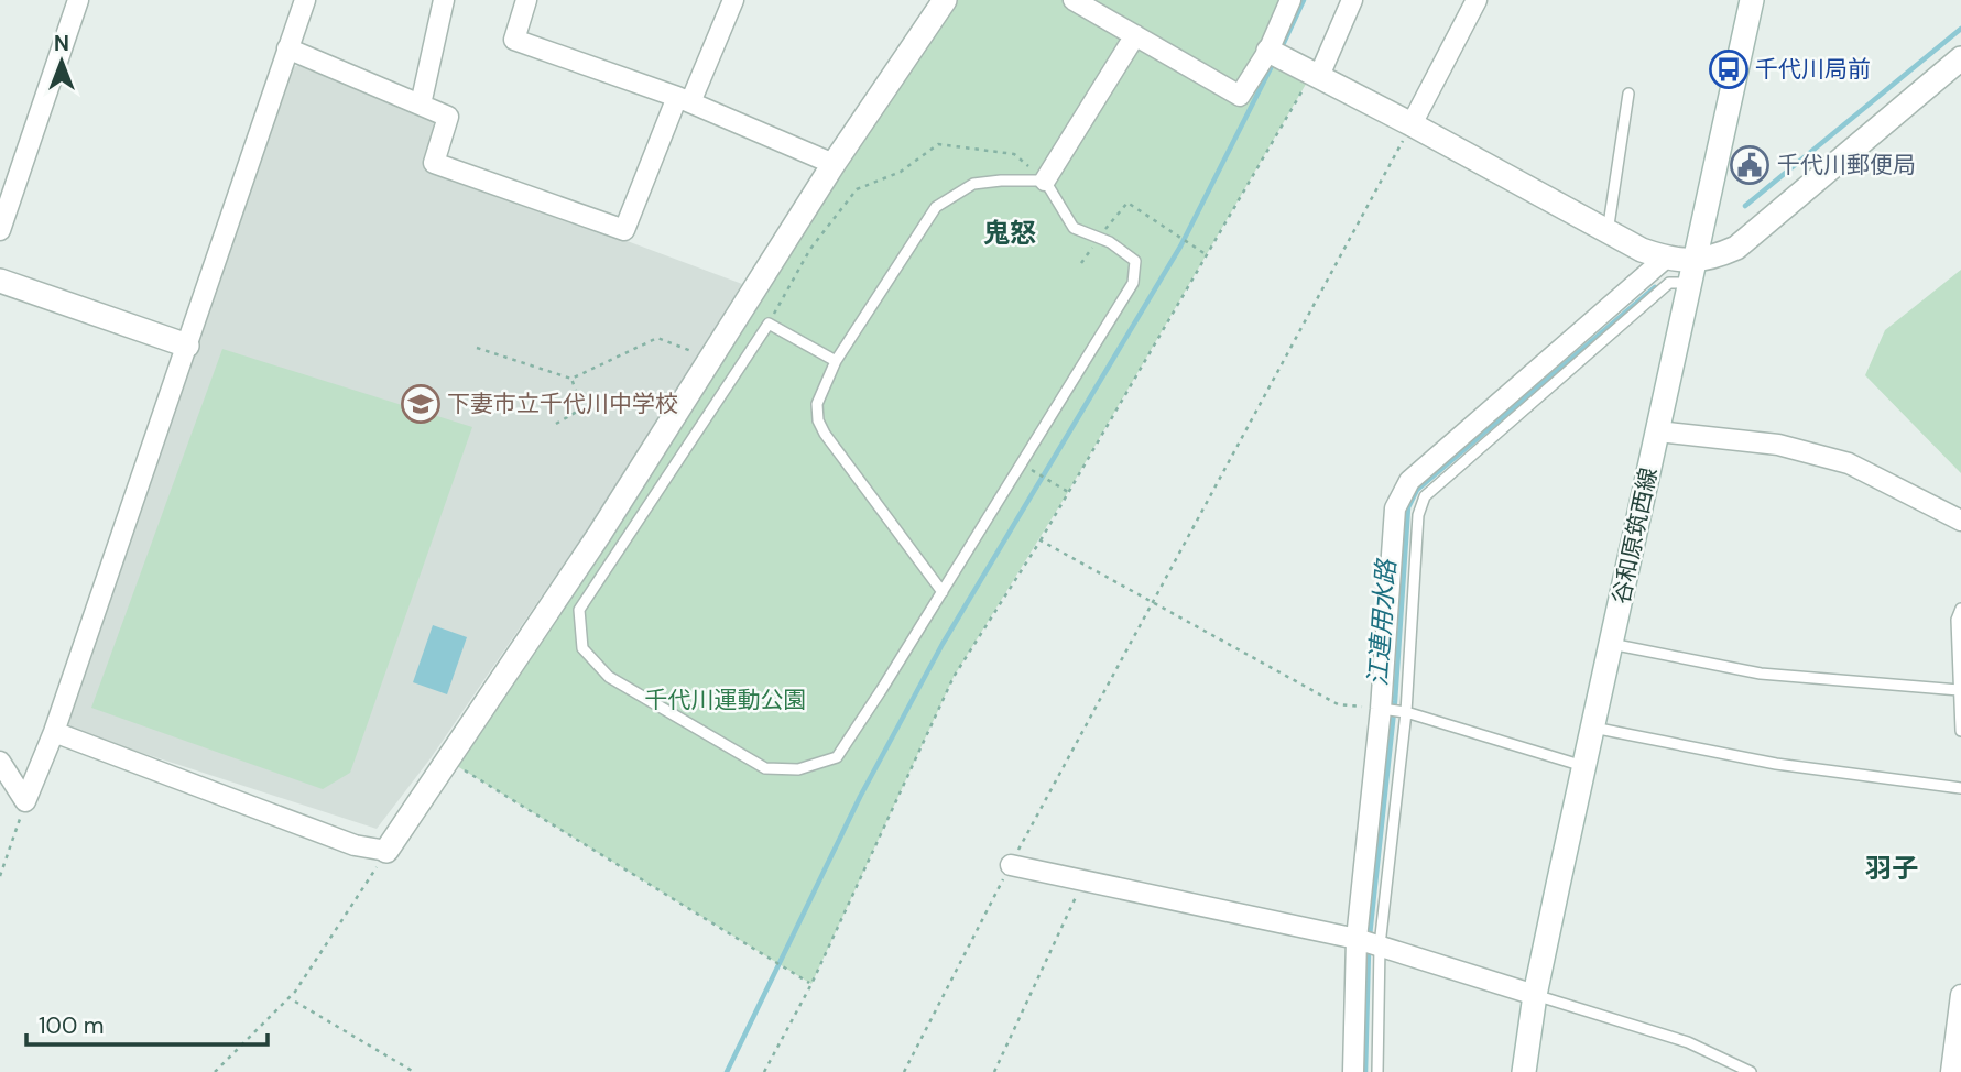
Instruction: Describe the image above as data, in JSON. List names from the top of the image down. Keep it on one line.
{"streets":{"street":["谷和原筑西線"]},"districts":["鬼怒","羽子"],"water":["江連用水路"],"parks":["千代川運動公園"],"places":{"bus stop":["千代川局前"],"public building":["千代川郵便局"],"school or university":["下妻市立千代川中学校"]},"scale_bar":"100 m","north":"top"}
